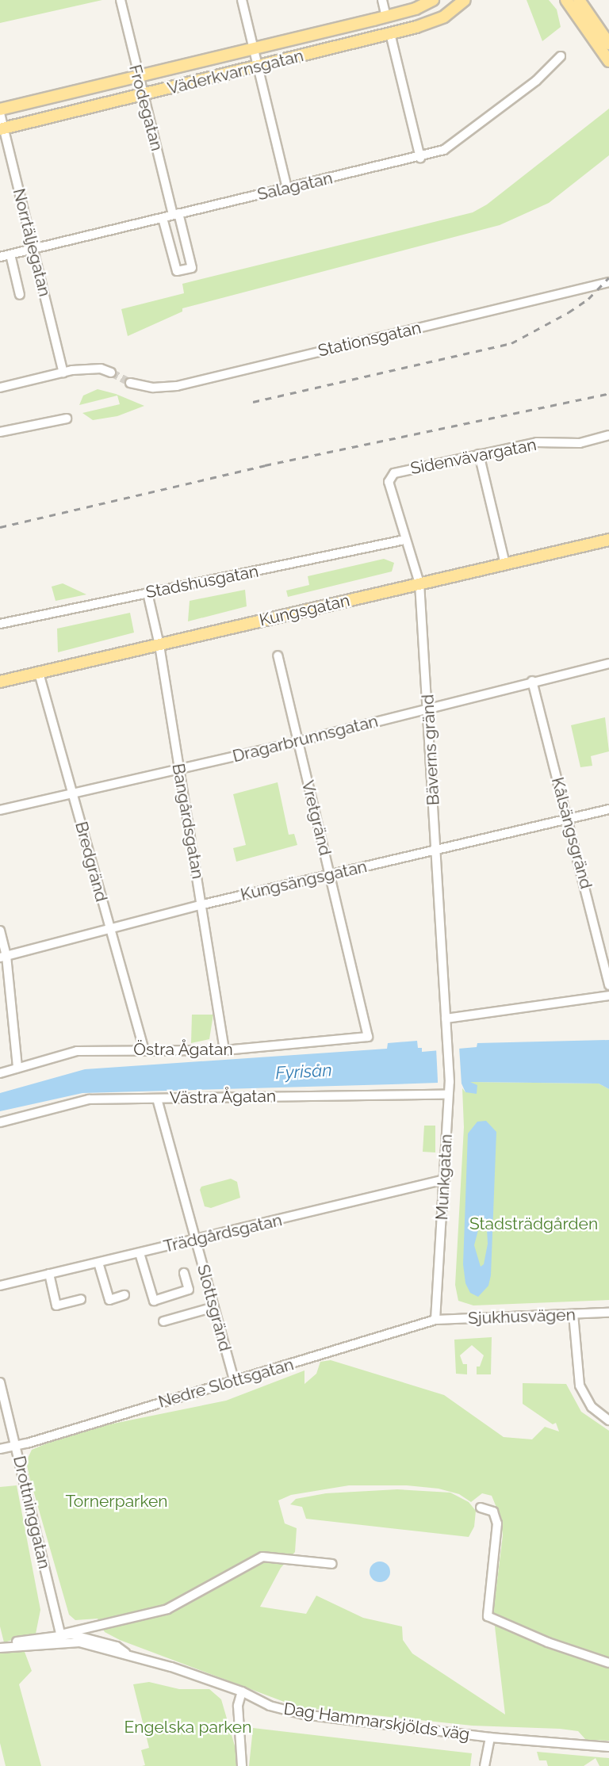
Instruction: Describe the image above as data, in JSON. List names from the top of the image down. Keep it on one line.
{"streets":{"main road":["Väderkvarnsgatan","Kungsgatan"],"street":["Frodegatan","Salagatan","Norrtäljegatan","Stationsgatan","Sidenvävargatan","Stadshusgatan","Dragarbrunnsgatan","Bäverns gränd","Vretgränd","Bangårdsgatan","Kålsängsgränd","Bredgränd","Kungsängsgatan","Östra Ågatan","Västra Ågatan","Munkgatan","Trädgårdsgatan","Slottsgränd","Sjukhusvägen","Nedre Slottsgatan","Drottninggatan","Dag Hammarskjölds väg"]},"crossings":[["Väderkvarnsgatan","Frodegatan"],["Väderkvarnsgatan","Norrtäljegatan"],["Frodegatan","Salagatan"],["Salagatan","Norrtäljegatan"],["Sidenvävargatan","Bäverns gränd"],["Stadshusgatan","Bäverns gränd"],["Stadshusgatan","Bangårdsgatan"],["Kungsgatan","Bäverns gränd"],["Kungsgatan","Bangårdsgatan"],["Kungsgatan","Bredgränd"],["Dragarbrunnsgatan","Bäverns gränd"],["Dragarbrunnsgatan","Vretgränd"],["Dragarbrunnsgatan","Bangårdsgatan"],["Dragarbrunnsgatan","Kålsängsgränd"],["Dragarbrunnsgatan","Bredgränd"],["Bäverns gränd","Kungsängsgatan"],["Bäverns gränd","Munkgatan"],["Vretgränd","Kungsängsgatan"],["Vretgränd","Östra Ågatan"],["Bangårdsgatan","Kungsängsgatan"],["Bangårdsgatan","Östra Ågatan"],["Kålsängsgränd","Kungsängsgatan"],["Bredgränd","Kungsängsgatan"],["Bredgränd","Östra Ågatan"],["Västra Ågatan","Munkgatan"],["Västra Ågatan","Slottsgränd"],["Munkgatan","Trädgårdsgatan"],["Munkgatan","Sjukhusvägen"],["Munkgatan","Nedre Slottsgatan"],["Trädgårdsgatan","Slottsgränd"],["Slottsgränd","Nedre Slottsgatan"],["Sjukhusvägen","Nedre Slottsgatan"],["Nedre Slottsgatan","Drottninggatan"],["Drottninggatan","Dag Hammarskjölds väg"]],"water":["Fyrisån"],"parks":["Stadsträdgården","Tornerparken","Engelska parken"]}
